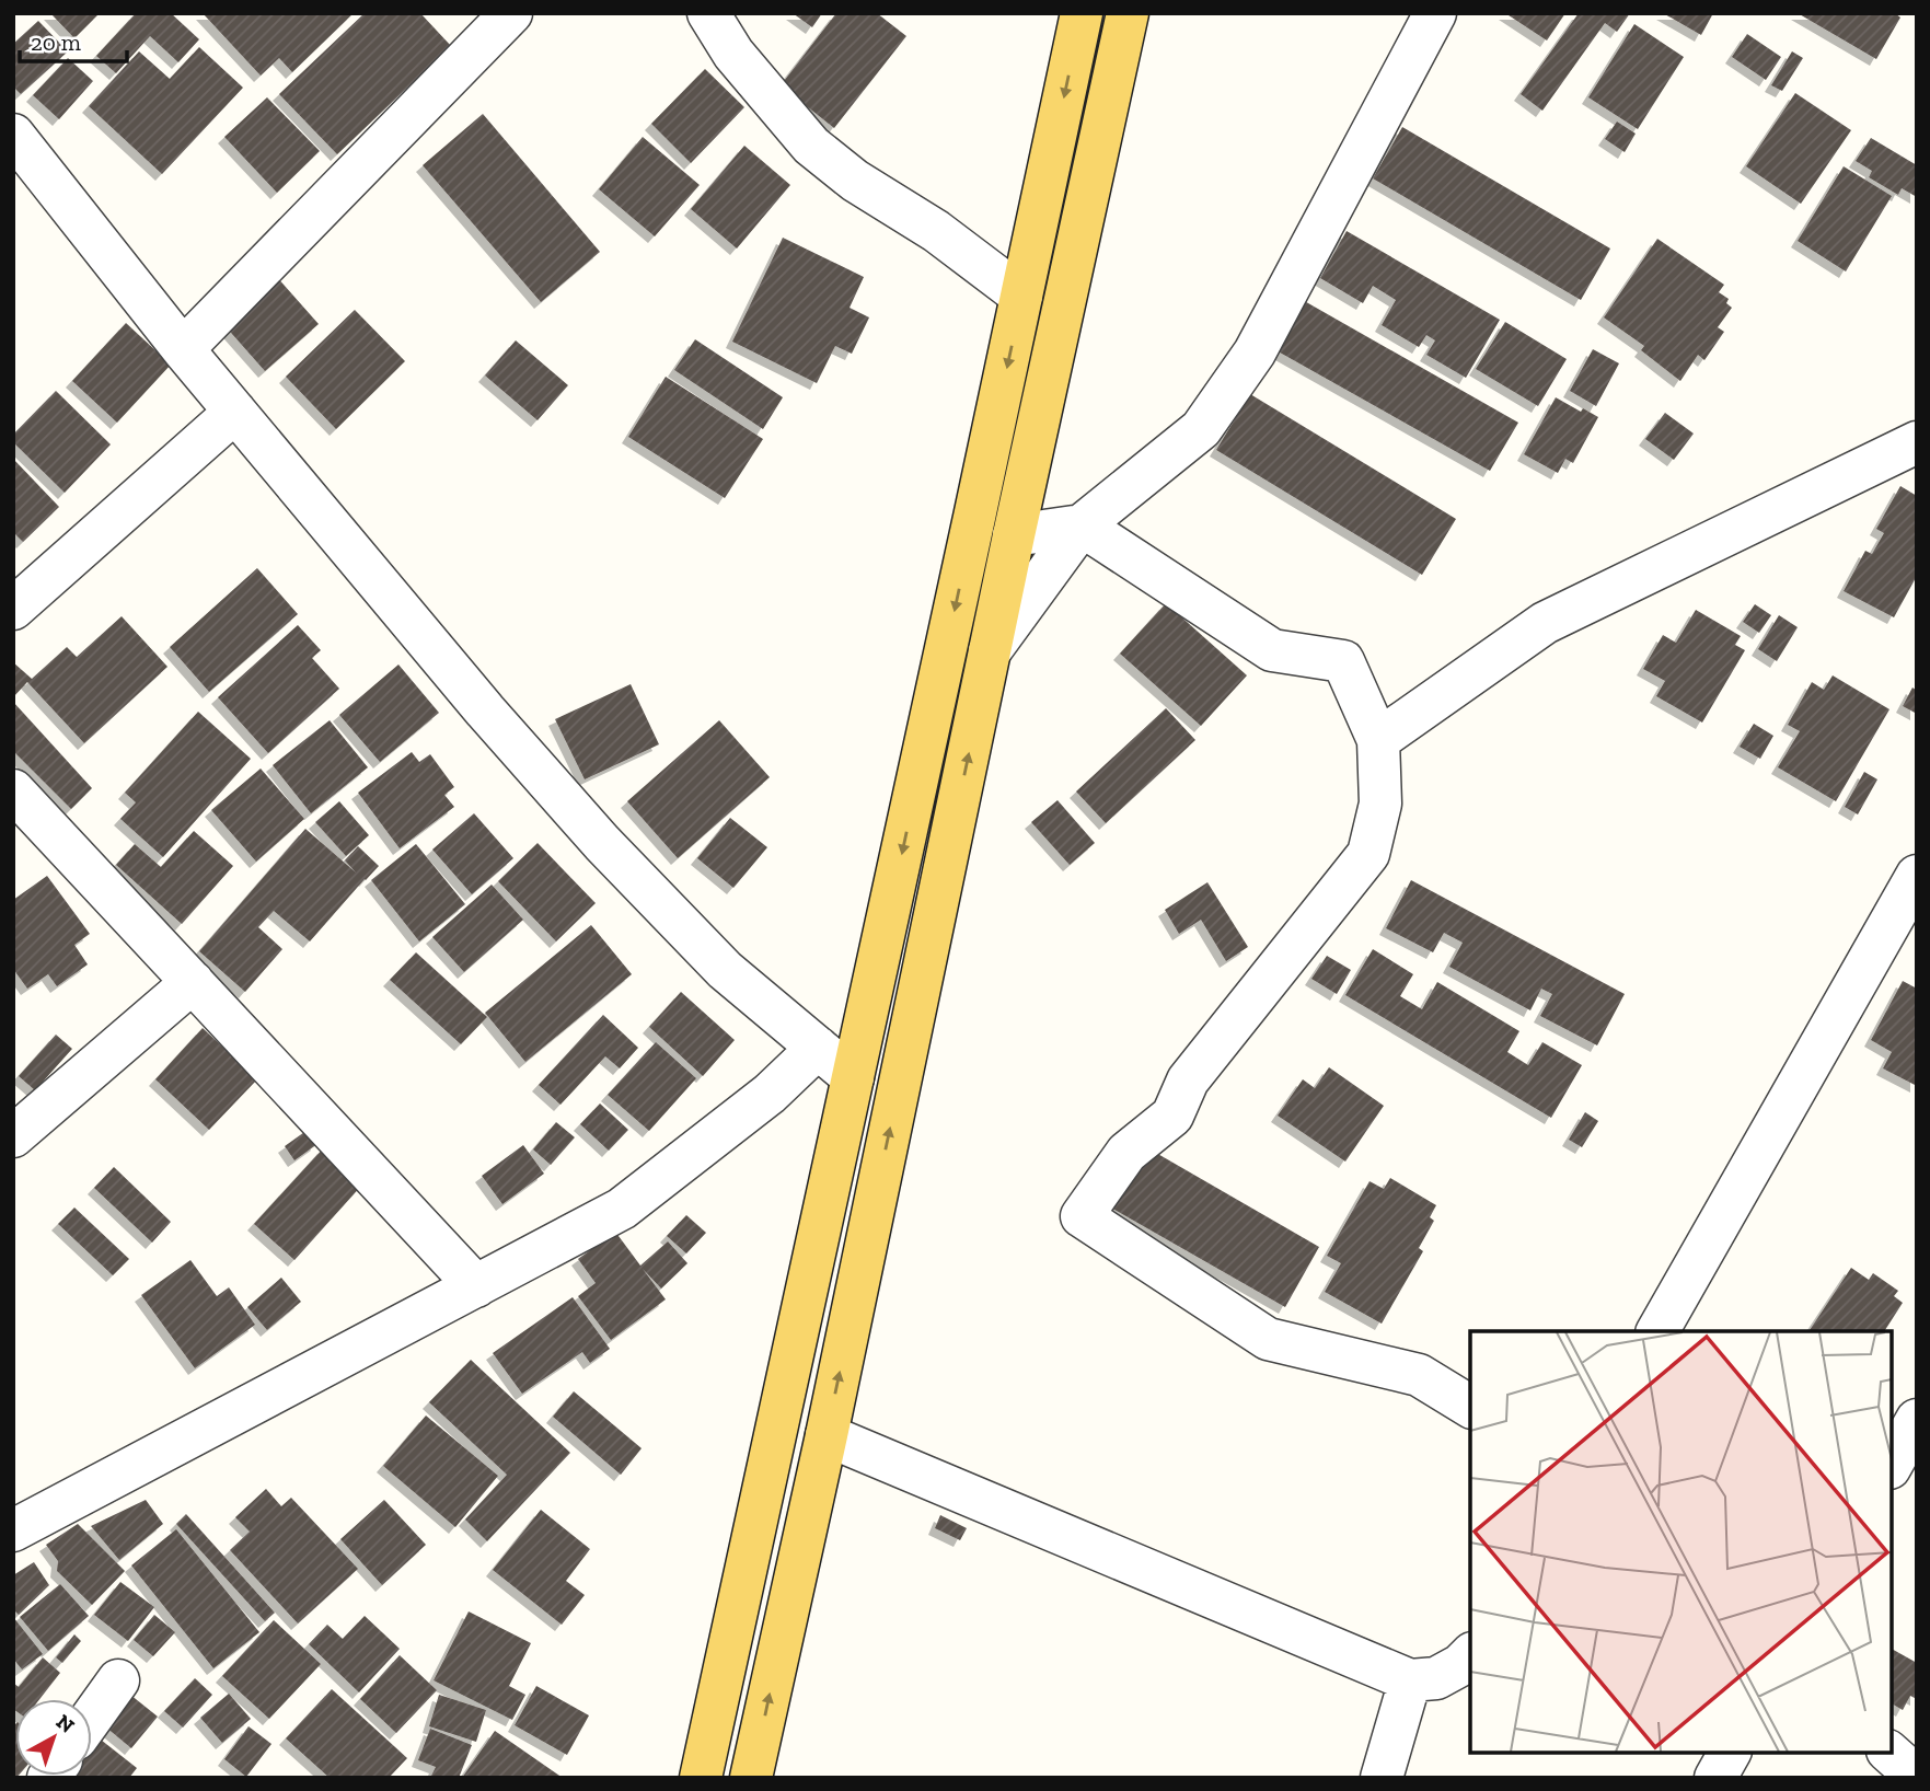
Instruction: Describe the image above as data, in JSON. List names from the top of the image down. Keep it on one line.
{"scale_bar":"20 m","north":"top right"}
